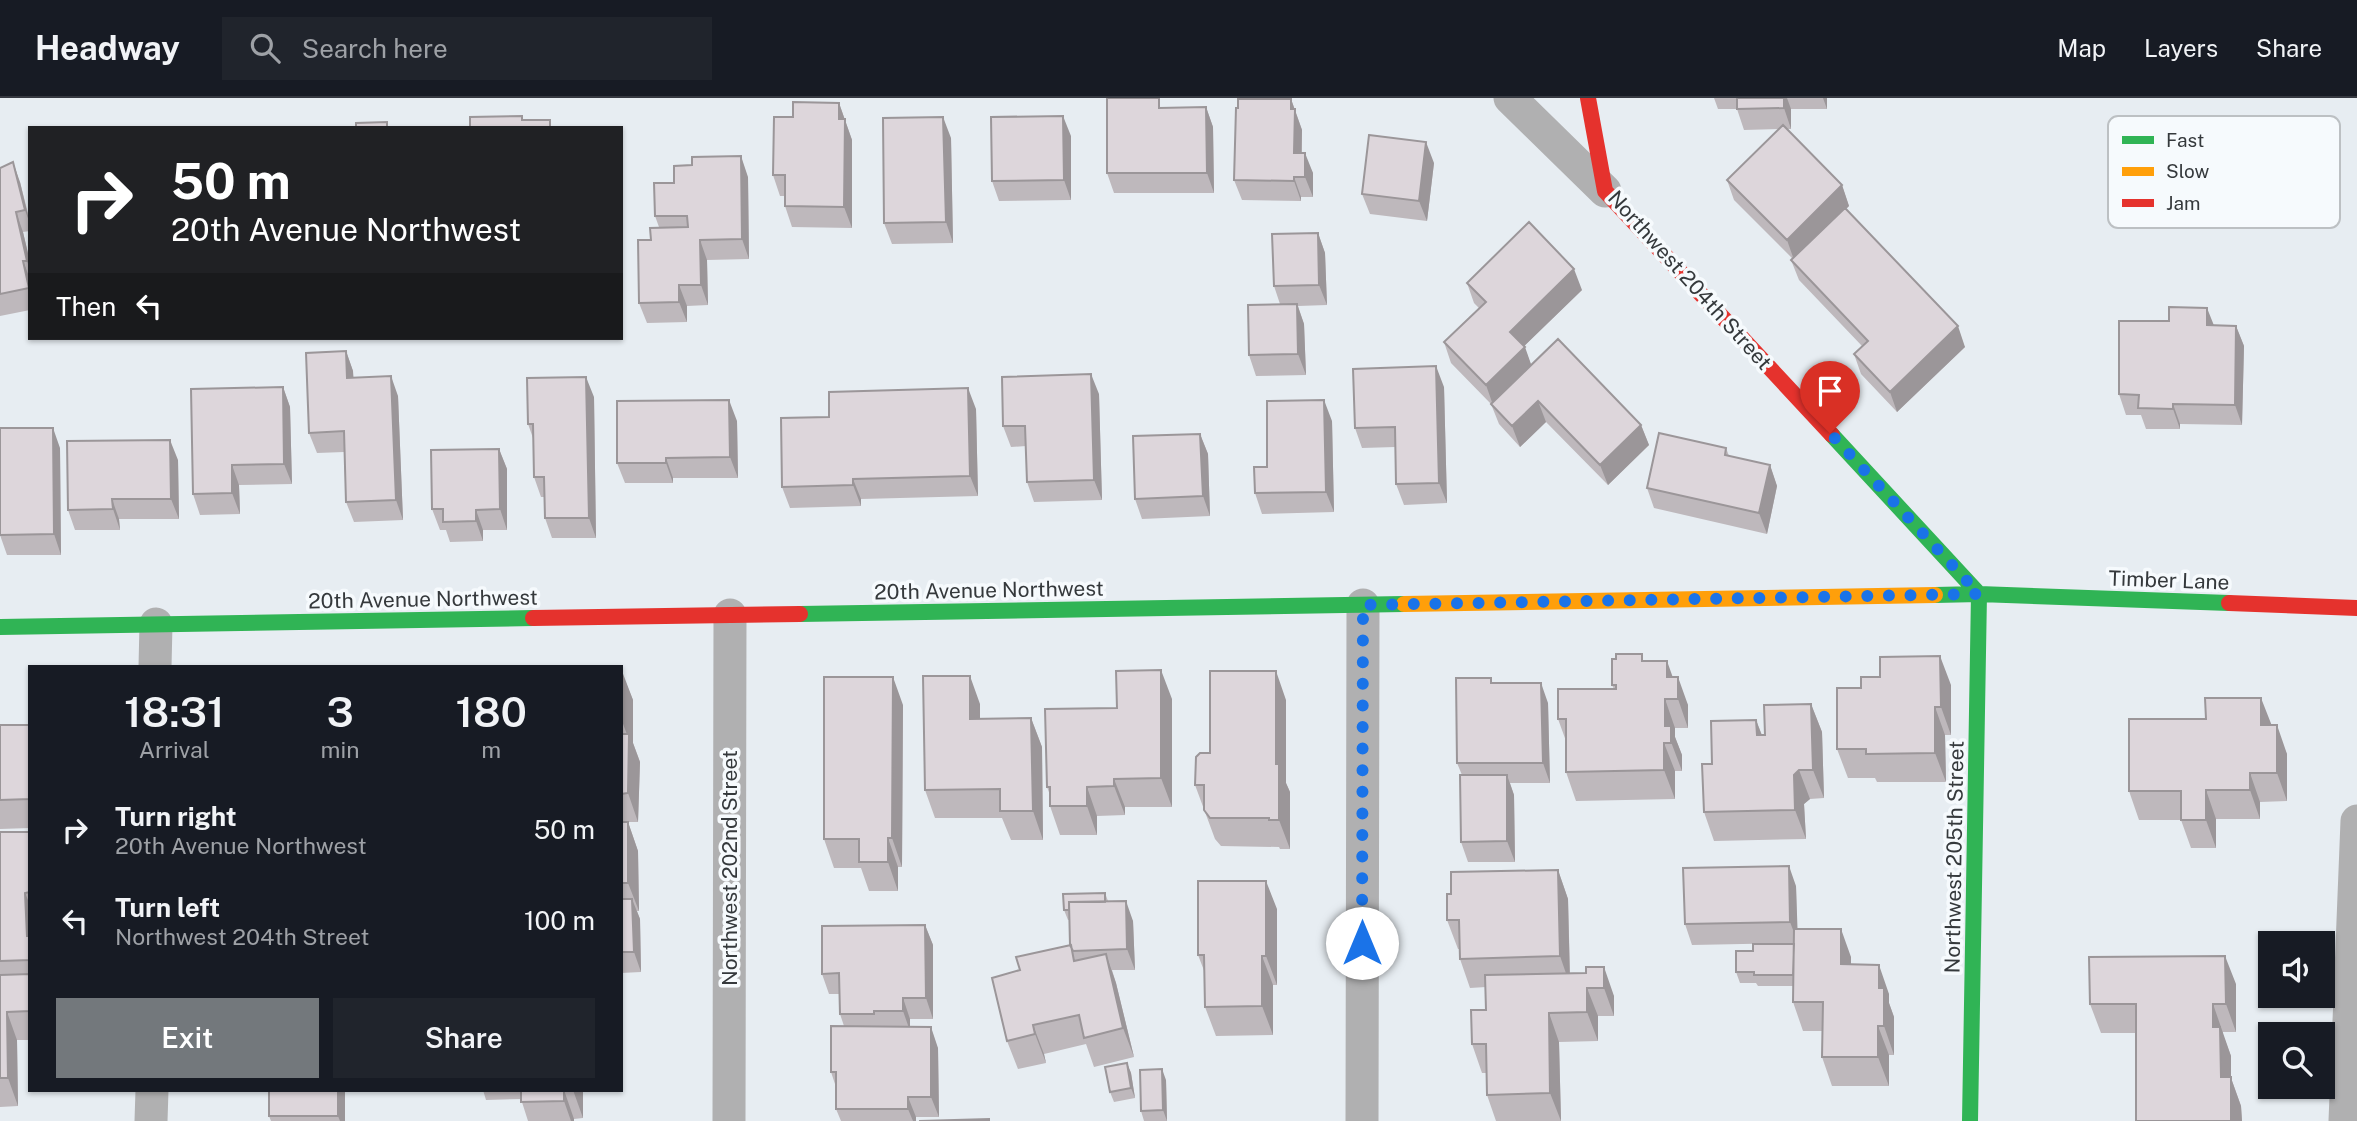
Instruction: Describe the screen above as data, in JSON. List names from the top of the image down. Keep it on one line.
{"streets":{"street":["Northwest 204th Street","Timber Lane","20th Avenue Northwest","Northwest 205th Street","Northwest 202nd Street"]},"crossings":[["Northwest 204th Street","Timber Lane"],["Northwest 204th Street","20th Avenue Northwest"],["Northwest 204th Street","Northwest 205th Street"],["Timber Lane","20th Avenue Northwest"],["Timber Lane","Northwest 205th Street"],["20th Avenue Northwest","Northwest 205th Street"],["20th Avenue Northwest","Northwest 202nd Street"]],"legend":["Fast","Slow","Jam"],"page":{"header":"Headway","search":"Search here","nav":["Map","Layers","Share"],"turn":["50 m","20th Avenue Northwest"],"then":"Then","eta":["18:31","Arrival","3","min","180","m"],"list":[{"name":"Turn right","note":"20th Avenue Northwest","value":"50 m"},{"name":"Turn left","note":"Northwest 204th Street","value":"100 m"}],"buttons":["Exit","Share"]}}
